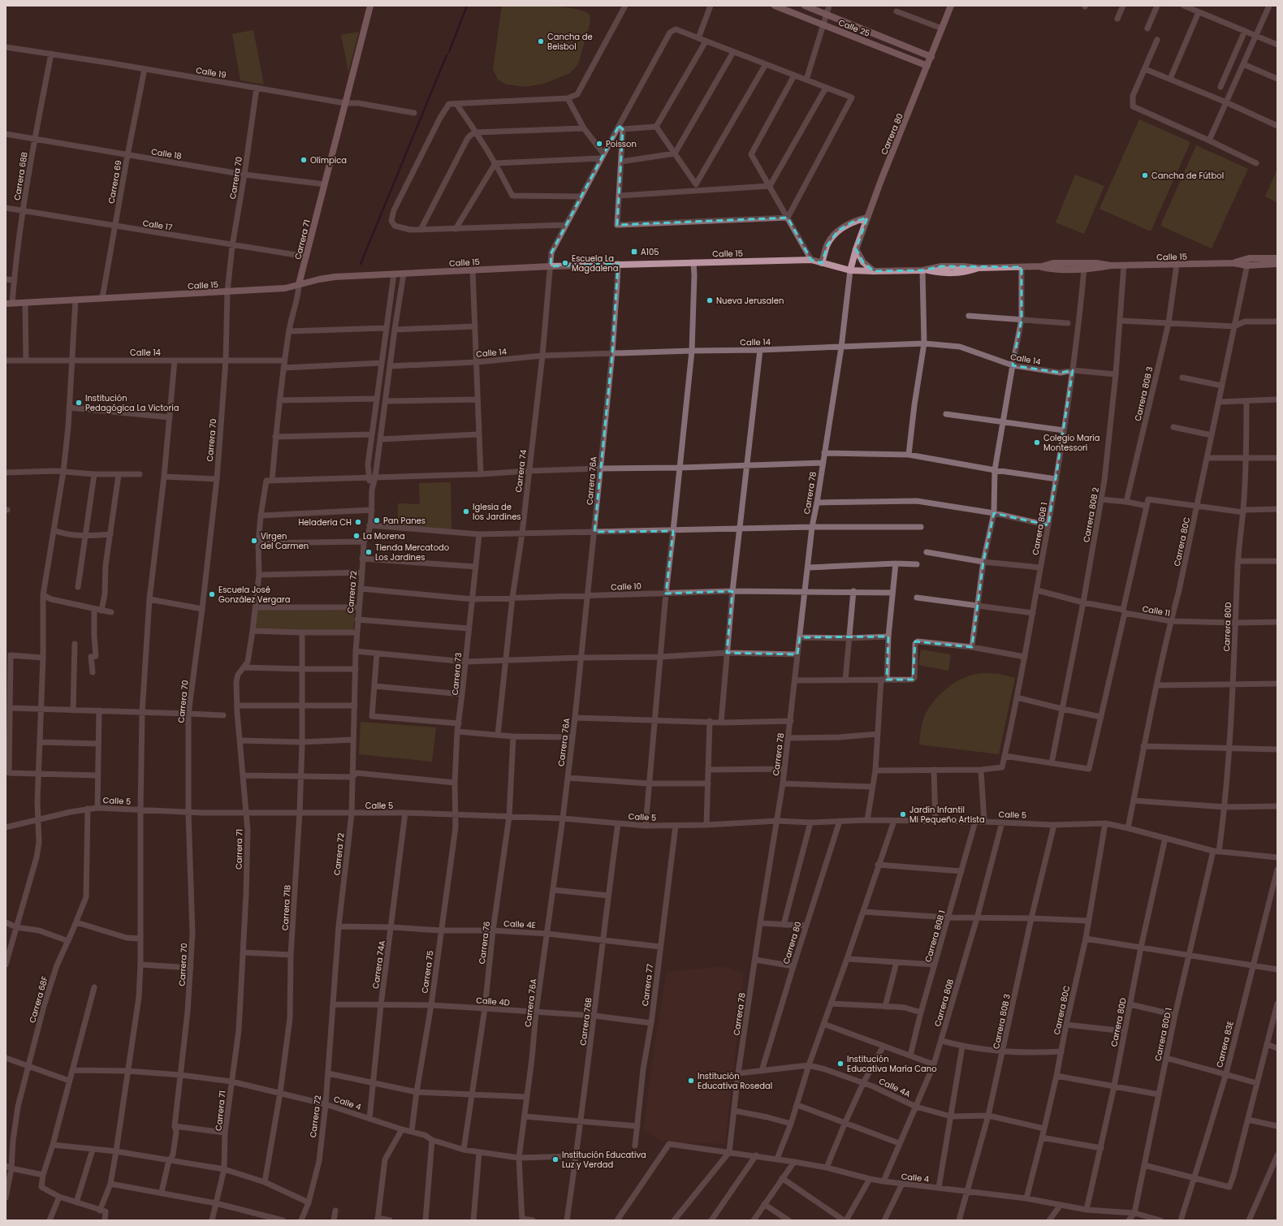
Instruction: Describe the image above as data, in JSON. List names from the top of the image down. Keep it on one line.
{"streets":{"street":["Calle 25","Calle 19","Carrera 80","Calle 18","Carrera 68B","Carrera 70","Carrera 69","Calle 17","Carrera 71","Calle 15","Calle 14","Carrera 80B 3","Carrera 74","Carrera 76A","Carrera 78","Carrera 80B 2","Carrera 80B 1","Carrera 80C","Calle 10","Carrera 72","Calle 11","Carrera 80D","Carrera 73","Calle 5","Carrera 71B","Calle 4E","Carrera 76","Carrera 74A","Carrera 75","Carrera 77","Carrera 68F","Calle 4D","Carrera 80B","Carrera 76B","Carrera 80D 1","Carrera 83E","Calle 4A","Calle 4"]},"crossings":[["Calle 25","Carrera 80"],["Calle 19","Carrera 68B"],["Calle 19","Carrera 70"],["Calle 19","Carrera 69"],["Calle 19","Carrera 71"],["Carrera 80","Calle 15"],["Carrera 80","Carrera 78"],["Carrera 80","Calle 5"],["Carrera 80","Calle 4A"],["Calle 18","Carrera 68B"],["Calle 18","Carrera 70"],["Calle 18","Carrera 69"],["Calle 18","Carrera 71"],["Carrera 68B","Calle 17"],["Carrera 68B","Calle 15"],["Carrera 70","Calle 17"],["Carrera 70","Calle 15"],["Carrera 70","Calle 14"],["Carrera 70","Calle 5"],["Carrera 70","Calle 4"],["Carrera 69","Calle 17"],["Carrera 69","Calle 15"],["Calle 17","Carrera 71"],["Carrera 71","Calle 15"],["Carrera 71","Calle 14"],["Carrera 71","Calle 5"],["Carrera 71","Calle 4"],["Calle 15","Carrera 80B 3"],["Calle 15","Carrera 74"],["Calle 15","Carrera 76A"],["Calle 15","Carrera 78"],["Calle 15","Carrera 80B 2"],["Calle 15","Carrera 80B 1"],["Calle 15","Carrera 80C"],["Calle 15","Carrera 72"],["Calle 14","Carrera 74"],["Calle 14","Carrera 76A"],["Calle 14","Carrera 78"],["Calle 14","Carrera 80B 2"],["Calle 14","Carrera 80B 1"],["Calle 14","Carrera 72"],["Carrera 80B 3","Calle 5"],["Carrera 80B 3","Calle 4A"],["Carrera 80B 3","Calle 4"],["Carrera 74","Calle 10"],["Carrera 76A","Calle 10"],["Carrera 76A","Calle 5"],["Carrera 76A","Calle 4E"],["Carrera 76A","Calle 4D"],["Carrera 76A","Calle 4"],["Carrera 78","Calle 10"],["Carrera 78","Calle 5"],["Carrera 78","Calle 4A"],["Carrera 78","Calle 4"],["Carrera 80B 2","Calle 11"],["Carrera 80B 1","Calle 11"],["Carrera 80B 1","Calle 5"],["Carrera 80C","Calle 11"],["Carrera 80C","Calle 5"],["Carrera 80C","Calle 4A"],["Carrera 80C","Calle 4"],["Calle 10","Carrera 72"],["Calle 10","Carrera 73"],["Carrera 72","Calle 5"],["Carrera 72","Calle 4E"],["Carrera 72","Calle 4D"],["Carrera 72","Calle 4"],["Calle 11","Carrera 80D"],["Carrera 80D","Calle 5"],["Carrera 80D","Carrera 80D 1"],["Carrera 80D","Calle 4"],["Carrera 73","Calle 5"],["Carrera 73","Carrera 75"],["Calle 5","Carrera 71B"],["Calle 5","Carrera 76"],["Calle 5","Carrera 74A"],["Calle 5","Carrera 75"],["Calle 5","Carrera 77"],["Calle 5","Carrera 68F"],["Calle 5","Carrera 80B"],["Calle 5","Carrera 76B"],["Calle 5","Carrera 80D 1"],["Carrera 71B","Calle 4"],["Calle 4E","Carrera 76"],["Calle 4E","Carrera 74A"],["Calle 4E","Carrera 75"],["Calle 4E","Carrera 77"],["Calle 4E","Carrera 76B"],["Carrera 76","Calle 4D"],["Carrera 76","Calle 4"],["Carrera 74A","Calle 4D"],["Carrera 74A","Calle 4"],["Carrera 75","Calle 4D"],["Carrera 75","Calle 4"],["Carrera 77","Calle 4D"],["Calle 4D","Carrera 76B"],["Carrera 80B","Calle 4A"],["Carrera 80B","Calle 4"],["Carrera 76B","Calle 4"],["Carrera 80D 1","Calle 4"]],"places":{"other":["Cancha de Beisbol","Poisson","Olímpica","Cancha de Fútbol","Escuela La Magdalena","Nueva Jerusalen","Institución Pedagógica La Victoria","Colegio María Montessori","Iglesia de los Jardines","Pan Panes","Heladeria CH","La Morena","Virgen del Carmen","Tienda Mercatodo Los Jardines","Escuela José González Vergara","Jardín Infantil Mi Pequeño Artista","Institución Educativa María Cano","Institución Educativa Rosedal","Institución Educativa Luz y Verdad"],"transit":["A105"]}}
